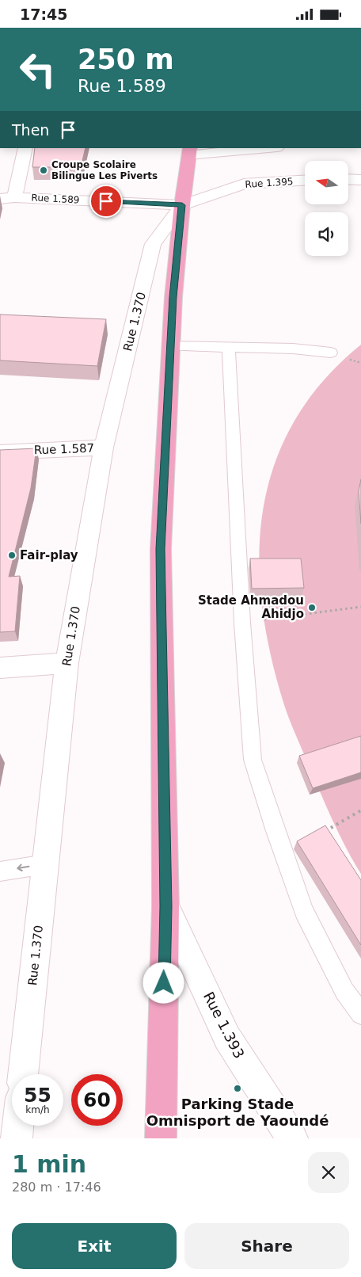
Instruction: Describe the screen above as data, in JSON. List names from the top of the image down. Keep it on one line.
{"streets":{"street":["Rue 1.395","Rue 1.589","Rue 1.370","Rue 1.587","Rue 1.393"]},"crossings":[["Rue 1.395","Rue 1.589"],["Rue 1.395","Rue 1.370"],["Rue 1.589","Rue 1.370"],["Rue 1.370","Rue 1.587"]],"places":["Croupe Scolaire Bilingue Les Piverts","Fair-play","Stade Ahmadou Ahidjo","Parking Stade Omnisport de Yaoundé"],"north":"left","page":{"status":"17:45","turn":["250 m","Rue 1.589"],"then":"Then","speed":"55 km/h","limit":"60","heading":["1 min","280 m · 17:46"],"buttons":["Exit","Share"]}}
